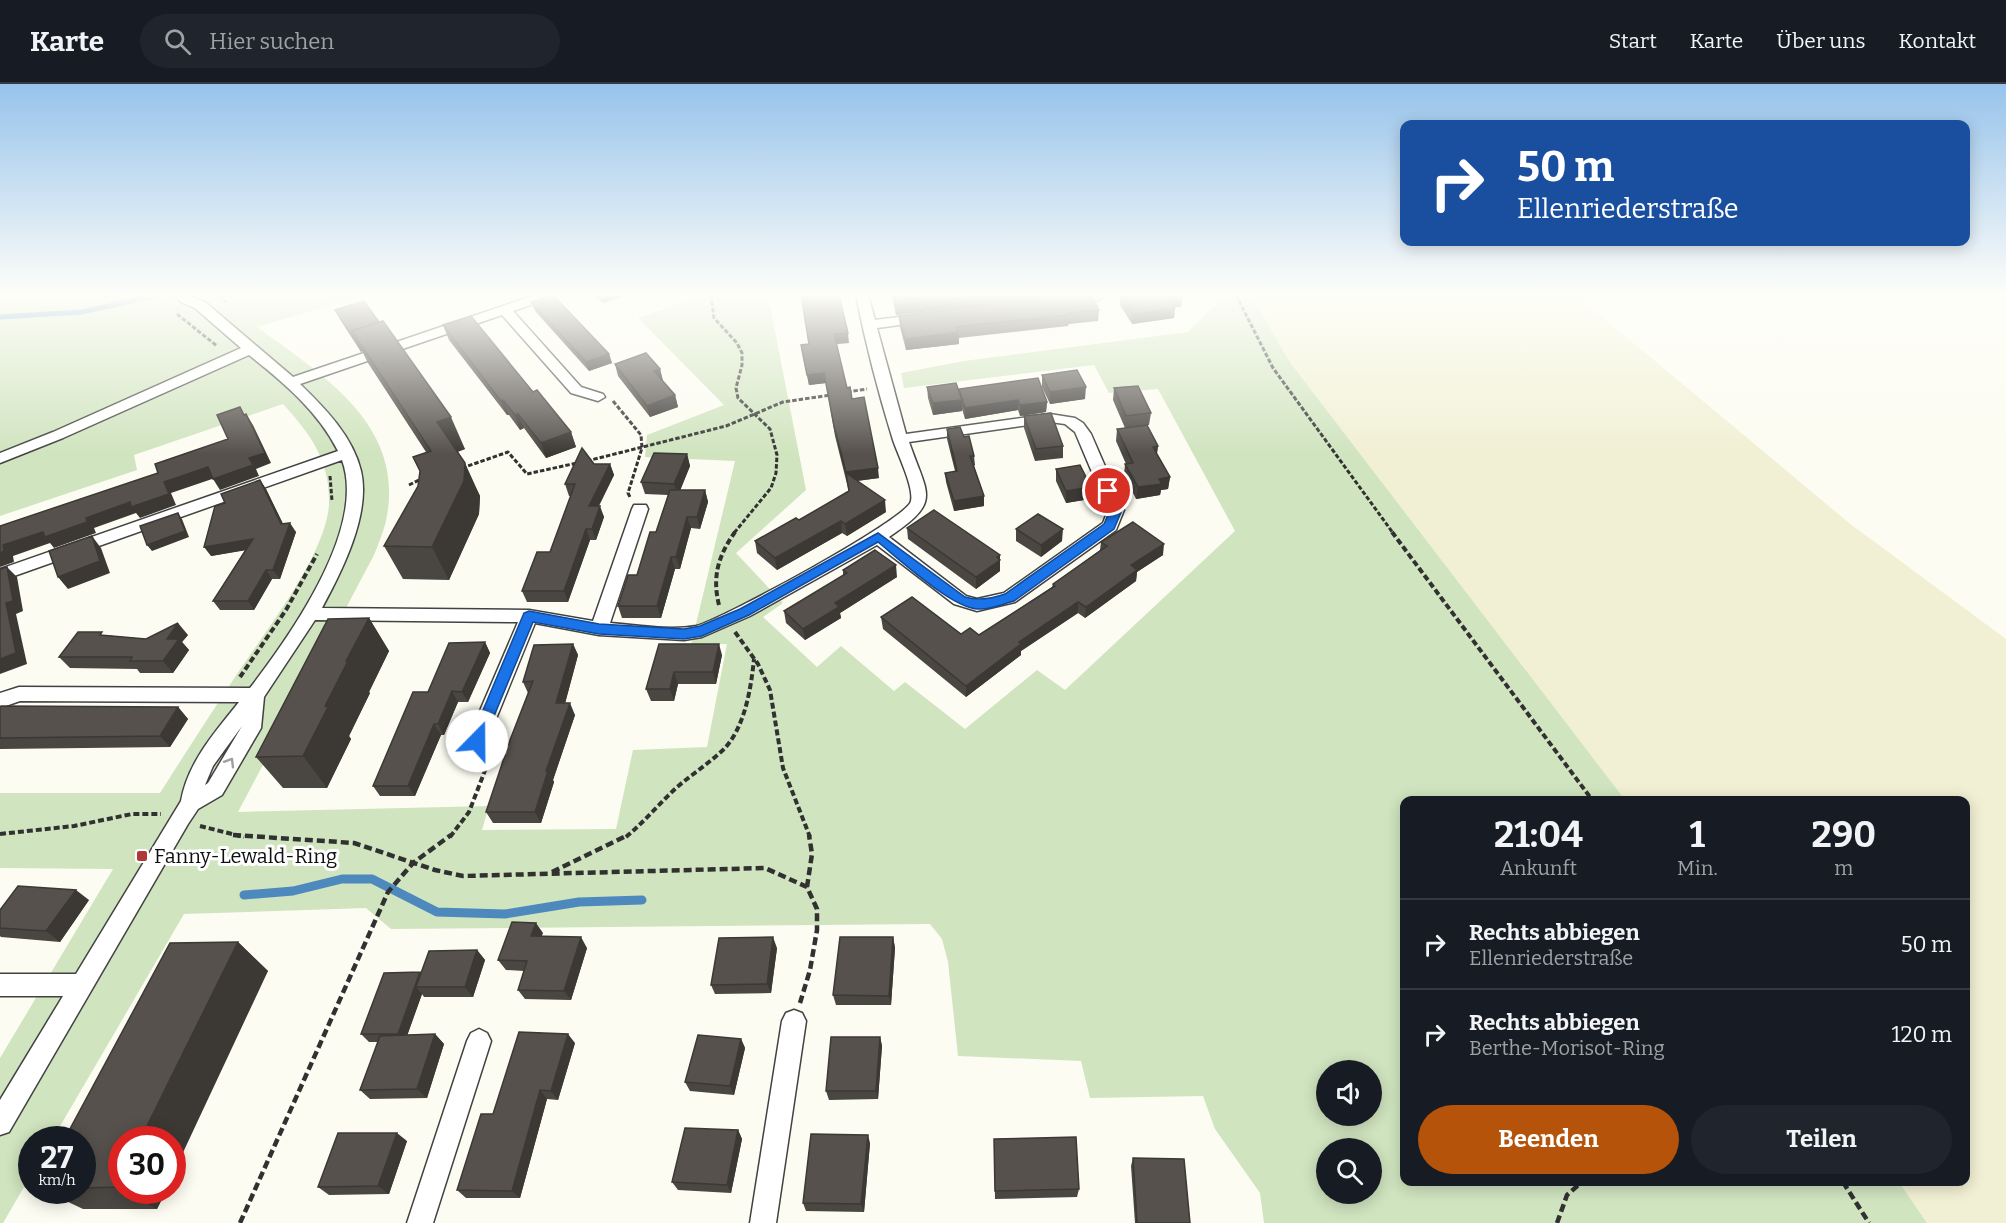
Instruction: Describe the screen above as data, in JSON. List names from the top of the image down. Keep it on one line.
{"places":{"transit":["Fanny-Lewald-Ring"]},"page":{"header":"Karte","search":"Hier suchen","nav":["Start","Karte","Über uns","Kontakt"],"turn":["50 m","Ellenriederstraße"],"eta":["21:04","Ankunft","1","Min.","290","m"],"list":[{"name":"Rechts abbiegen","note":"Ellenriederstraße","value":"50 m"},{"name":"Rechts abbiegen","note":"Berthe-Morisot-Ring","value":"120 m"}],"buttons":["Beenden","Teilen"],"speed":"27 km/h","limit":"30"}}
